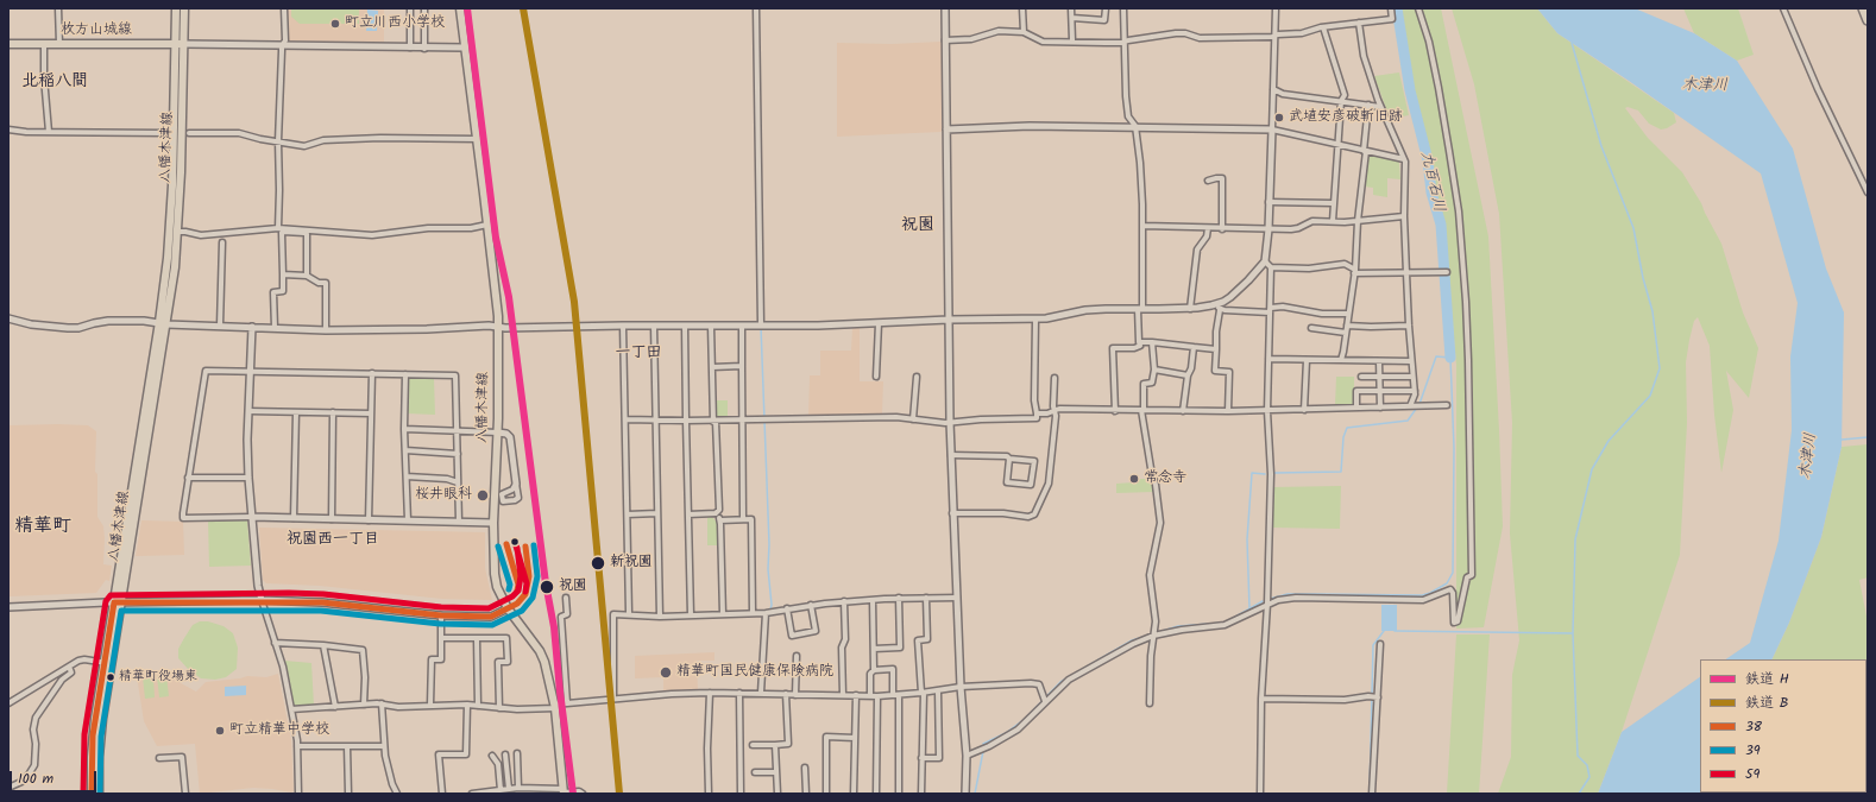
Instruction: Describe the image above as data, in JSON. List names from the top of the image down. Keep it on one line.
{"streets":{"main road":["枚方山城線","八幡木津線"]},"crossings":[["枚方山城線","八幡木津線"]],"districts":["北稲八間","祝園","一丁田","精華町","祝園西一丁目"],"water":["木津川","九百石川"],"places":["町立川西小学校","武埴安彦破斬旧跡","常念寺","桜井眼科","新祝園","祝園","精華町国民健康保険病院","精華町役場東","町立精華中学校"],"lines":["rail line H","rail line B","transit line 59","transit line 38","transit line 39"],"legend":["鉄道 H","鉄道 B","38","39","59"],"scale_bar":"100 m"}
